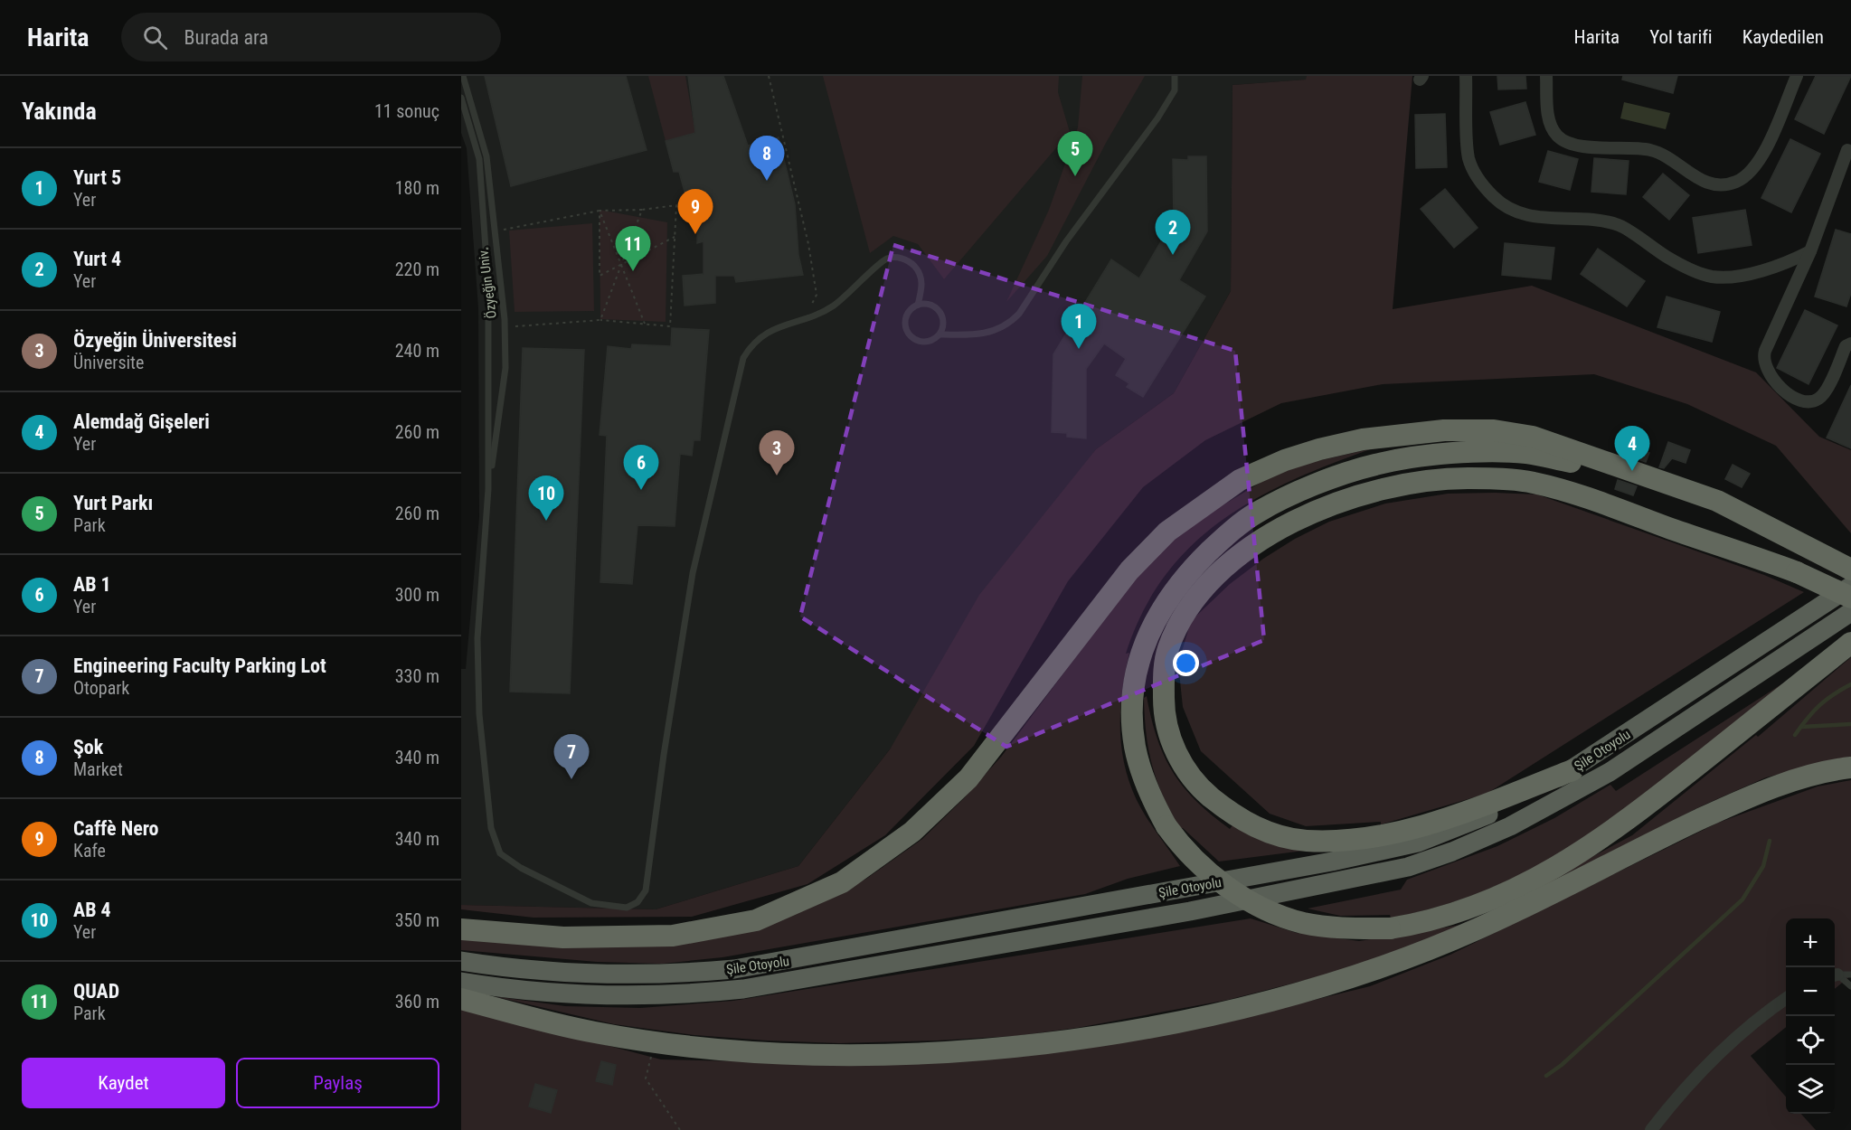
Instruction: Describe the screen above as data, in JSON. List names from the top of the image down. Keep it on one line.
{"streets":{"highway":["Şile Otoyolu"],"lane":["Özyeğin Univ."]},"page":{"header":"Harita","search":"Burada ara","nav":["Harita","Yol tarifi","Kaydedilen"],"heading":["Yakında","11 sonuç"],"pins":["5","8","9","2","11","1","4","3","6","10","7"],"list":[{"mark":"1","name":"Yurt 5","note":"Yer","value":"180 m"},{"mark":"2","name":"Yurt 4","note":"Yer","value":"220 m"},{"mark":"3","name":"Özyeğin Üniversitesi","note":"Üniversite","value":"240 m"},{"mark":"4","name":"Alemdağ Gişeleri","note":"Yer","value":"260 m"},{"mark":"5","name":"Yurt Parkı","note":"Park","value":"260 m"},{"mark":"6","name":"AB 1","note":"Yer","value":"300 m"},{"mark":"7","name":"Engineering Faculty Parking Lot","note":"Otopark","value":"330 m"},{"mark":"8","name":"Şok","note":"Market","value":"340 m"},{"mark":"9","name":"Caffè Nero","note":"Kafe","value":"340 m"},{"mark":"10","name":"AB 4","note":"Yer","value":"350 m"},{"mark":"11","name":"QUAD","note":"Park","value":"360 m"}],"map_buttons":["+","−"],"buttons":["Kaydet","Paylaş"]}}
